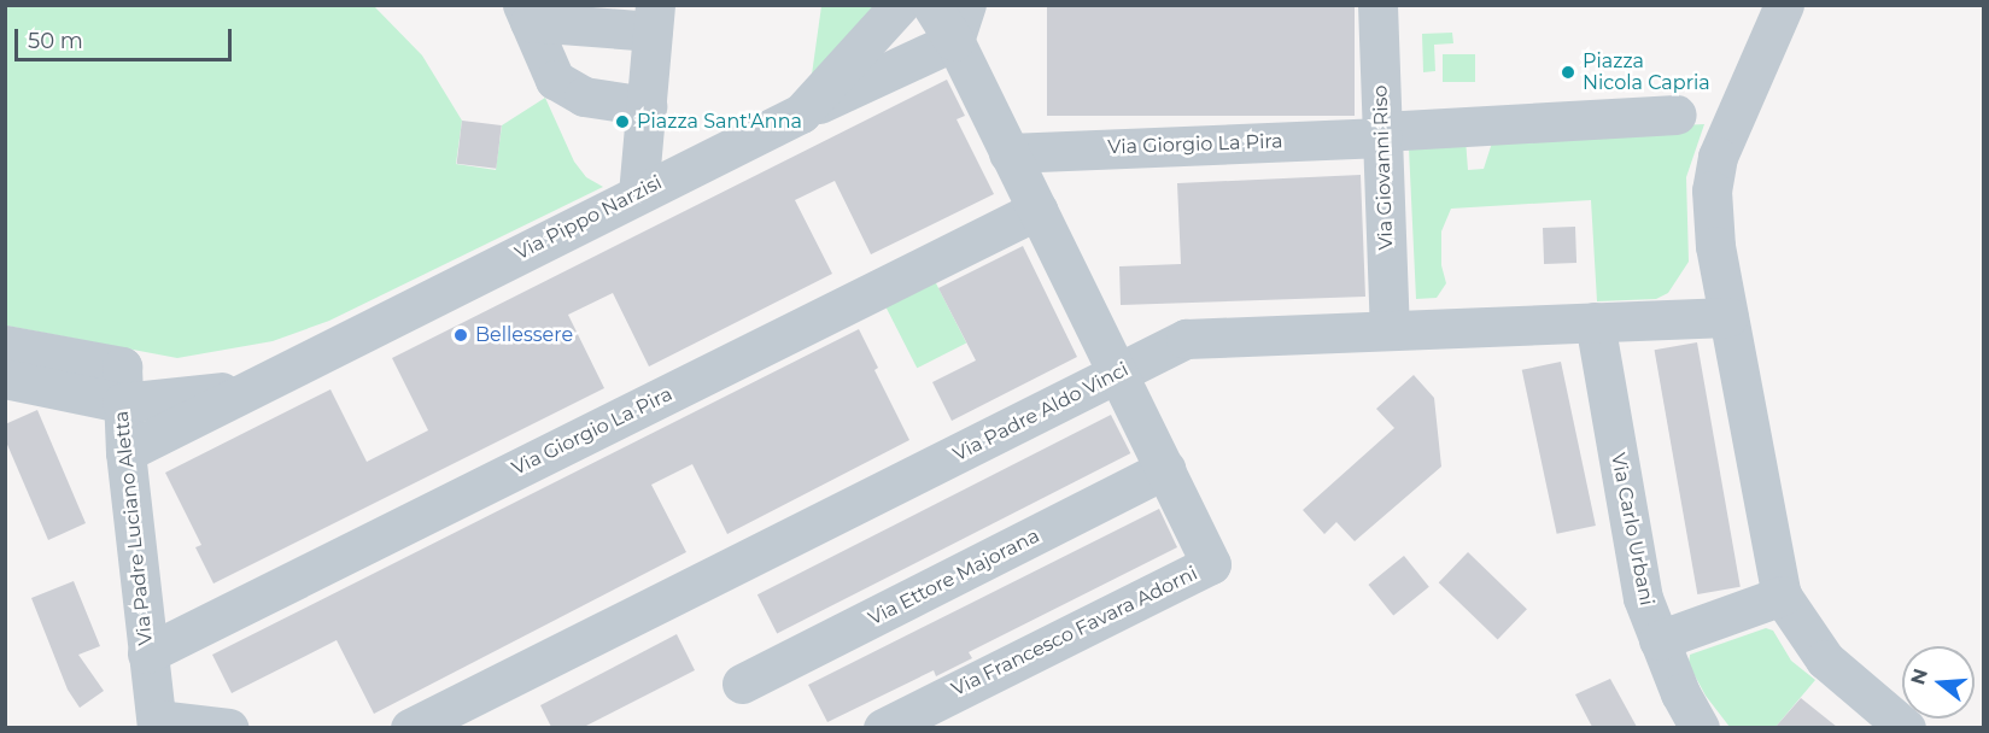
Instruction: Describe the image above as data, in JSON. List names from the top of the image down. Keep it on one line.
{"streets":{"street":["Via Giorgio La Pira","Via Giovanni Riso","Via Pippo Narzisi","Via Padre Aldo Vinci","Via Padre Luciano Aletta","Via Carlo Urbani","Via Ettore Majorana","Via Francesco Favara Adorni"]},"crossings":[["Via Giorgio La Pira","Via Giovanni Riso"],["Via Giorgio La Pira","Via Padre Luciano Aletta"],["Via Giorgio La Pira","Via Francesco Favara Adorni"],["Via Giovanni Riso","Via Padre Aldo Vinci"],["Via Pippo Narzisi","Via Padre Luciano Aletta"],["Via Padre Aldo Vinci","Via Carlo Urbani"],["Via Padre Aldo Vinci","Via Francesco Favara Adorni"],["Via Ettore Majorana","Via Francesco Favara Adorni"]],"places":["Piazza Nicola Capria","Piazza Sant'Anna","Bellessere"],"scale_bar":"50 m","north":"left"}
